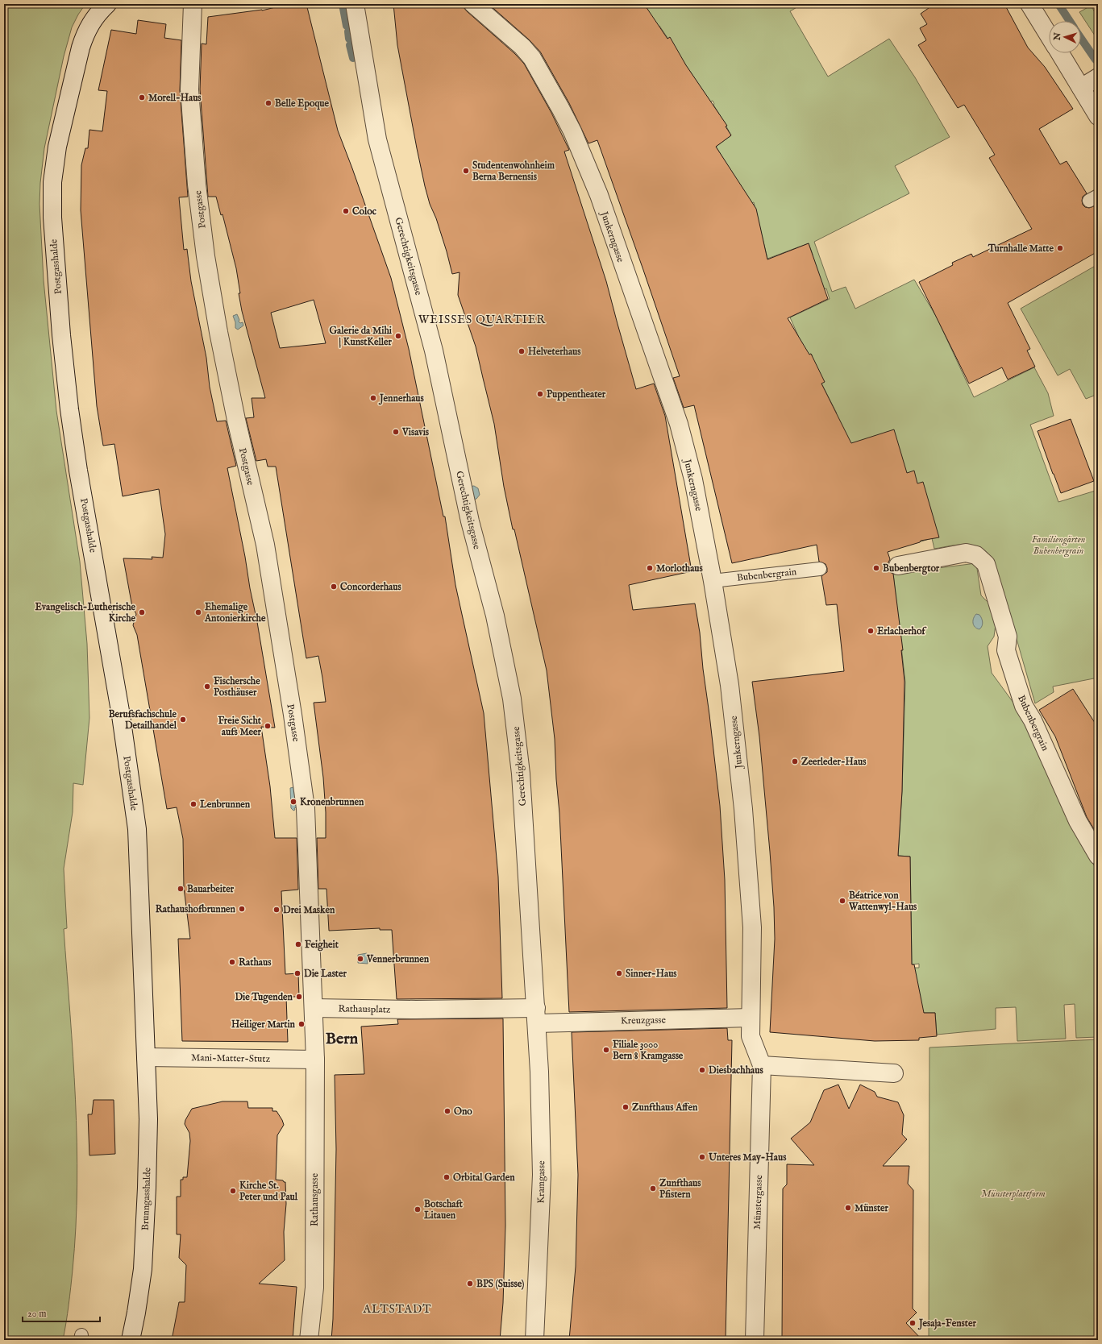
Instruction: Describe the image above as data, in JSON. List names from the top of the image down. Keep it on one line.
{"streets":{"street":["Postgasse","Junkerngasse","Gerechtigkeitsgasse","Postgasshalde","Bubenbergrain","Rathausplatz","Kreuzgasse","Mani-Matter-Stutz","Kramgasse","Brunngasshalde","Rathausgasse","Münstergasse"]},"crossings":[["Postgasse","Rathausplatz"],["Junkerngasse","Bubenbergrain"],["Junkerngasse","Kreuzgasse"],["Junkerngasse","Münstergasse"],["Gerechtigkeitsgasse","Kreuzgasse"],["Gerechtigkeitsgasse","Kramgasse"],["Postgasshalde","Mani-Matter-Stutz"],["Postgasshalde","Brunngasshalde"],["Rathausplatz","Kreuzgasse"],["Kreuzgasse","Kramgasse"],["Kreuzgasse","Münstergasse"],["Mani-Matter-Stutz","Brunngasshalde"],["Mani-Matter-Stutz","Rathausgasse"]],"districts":["WEISSES QUARTIER","Bern","ALTSTADT"],"parks":["Familiengärten Bubenbergrain","Münsterplattform"],"places":["Morell-Haus","Belle Epoque","Studentenwohnheim Berna Bernensis","Coloc","Turnhalle Matte","Galerie da Mihi | KunstKeller","Helveterhaus","Puppentheater","Jennerhaus","Visavis","Morlothaus","Bubenbergtor","Concorderhaus","Evangelisch-Lutherische Kirche","Ehemalige Antonierkirche","Erlacherhof","Fischersche Posthäuser","Berufsfachschule Detailhandel","Freie Sicht aufs Meer","Zeerleder-Haus","Kronenbrunnen","Lenbrunnen","Bauarbeiter","Béatrice von Wattenwyl-Haus","Rathaushofbrunnen","Drei Masken","Feigheit","Vennerbrunnen","Rathaus","Die Laster","Sinner-Haus","Die Tugenden","Heiliger Martin","Filiale 3000 Bern 8 Kramgasse","Diesbachhaus","Zunfthaus Affen","Ono","Unteres May-Haus","Orbital Garden","Zunfthaus Pfistern","Kirche St. Peter und Paul","Münster","Botschaft Litauen","BPS (Suisse)","Jesaja-Fenster"],"scale_bar":"20 m","north":"left"}
